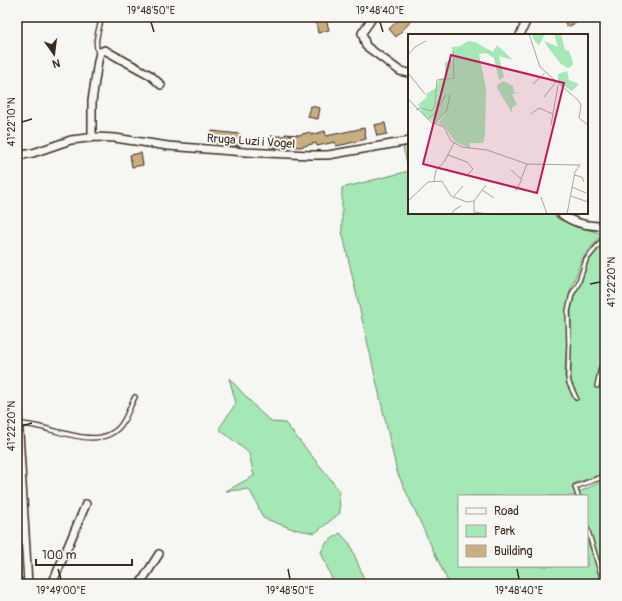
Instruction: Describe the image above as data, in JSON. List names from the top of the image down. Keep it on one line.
{"streets":{"street":["Rruga Luzi i Vogel"]},"legend":["Road","Park","Building"],"scale_bar":"100 m","north":"bottom","coordinates":["19°48'50\"E","19°48'40\"E","41°22'10\"N","41°22'20\"N","19°49'00\"E"]}
